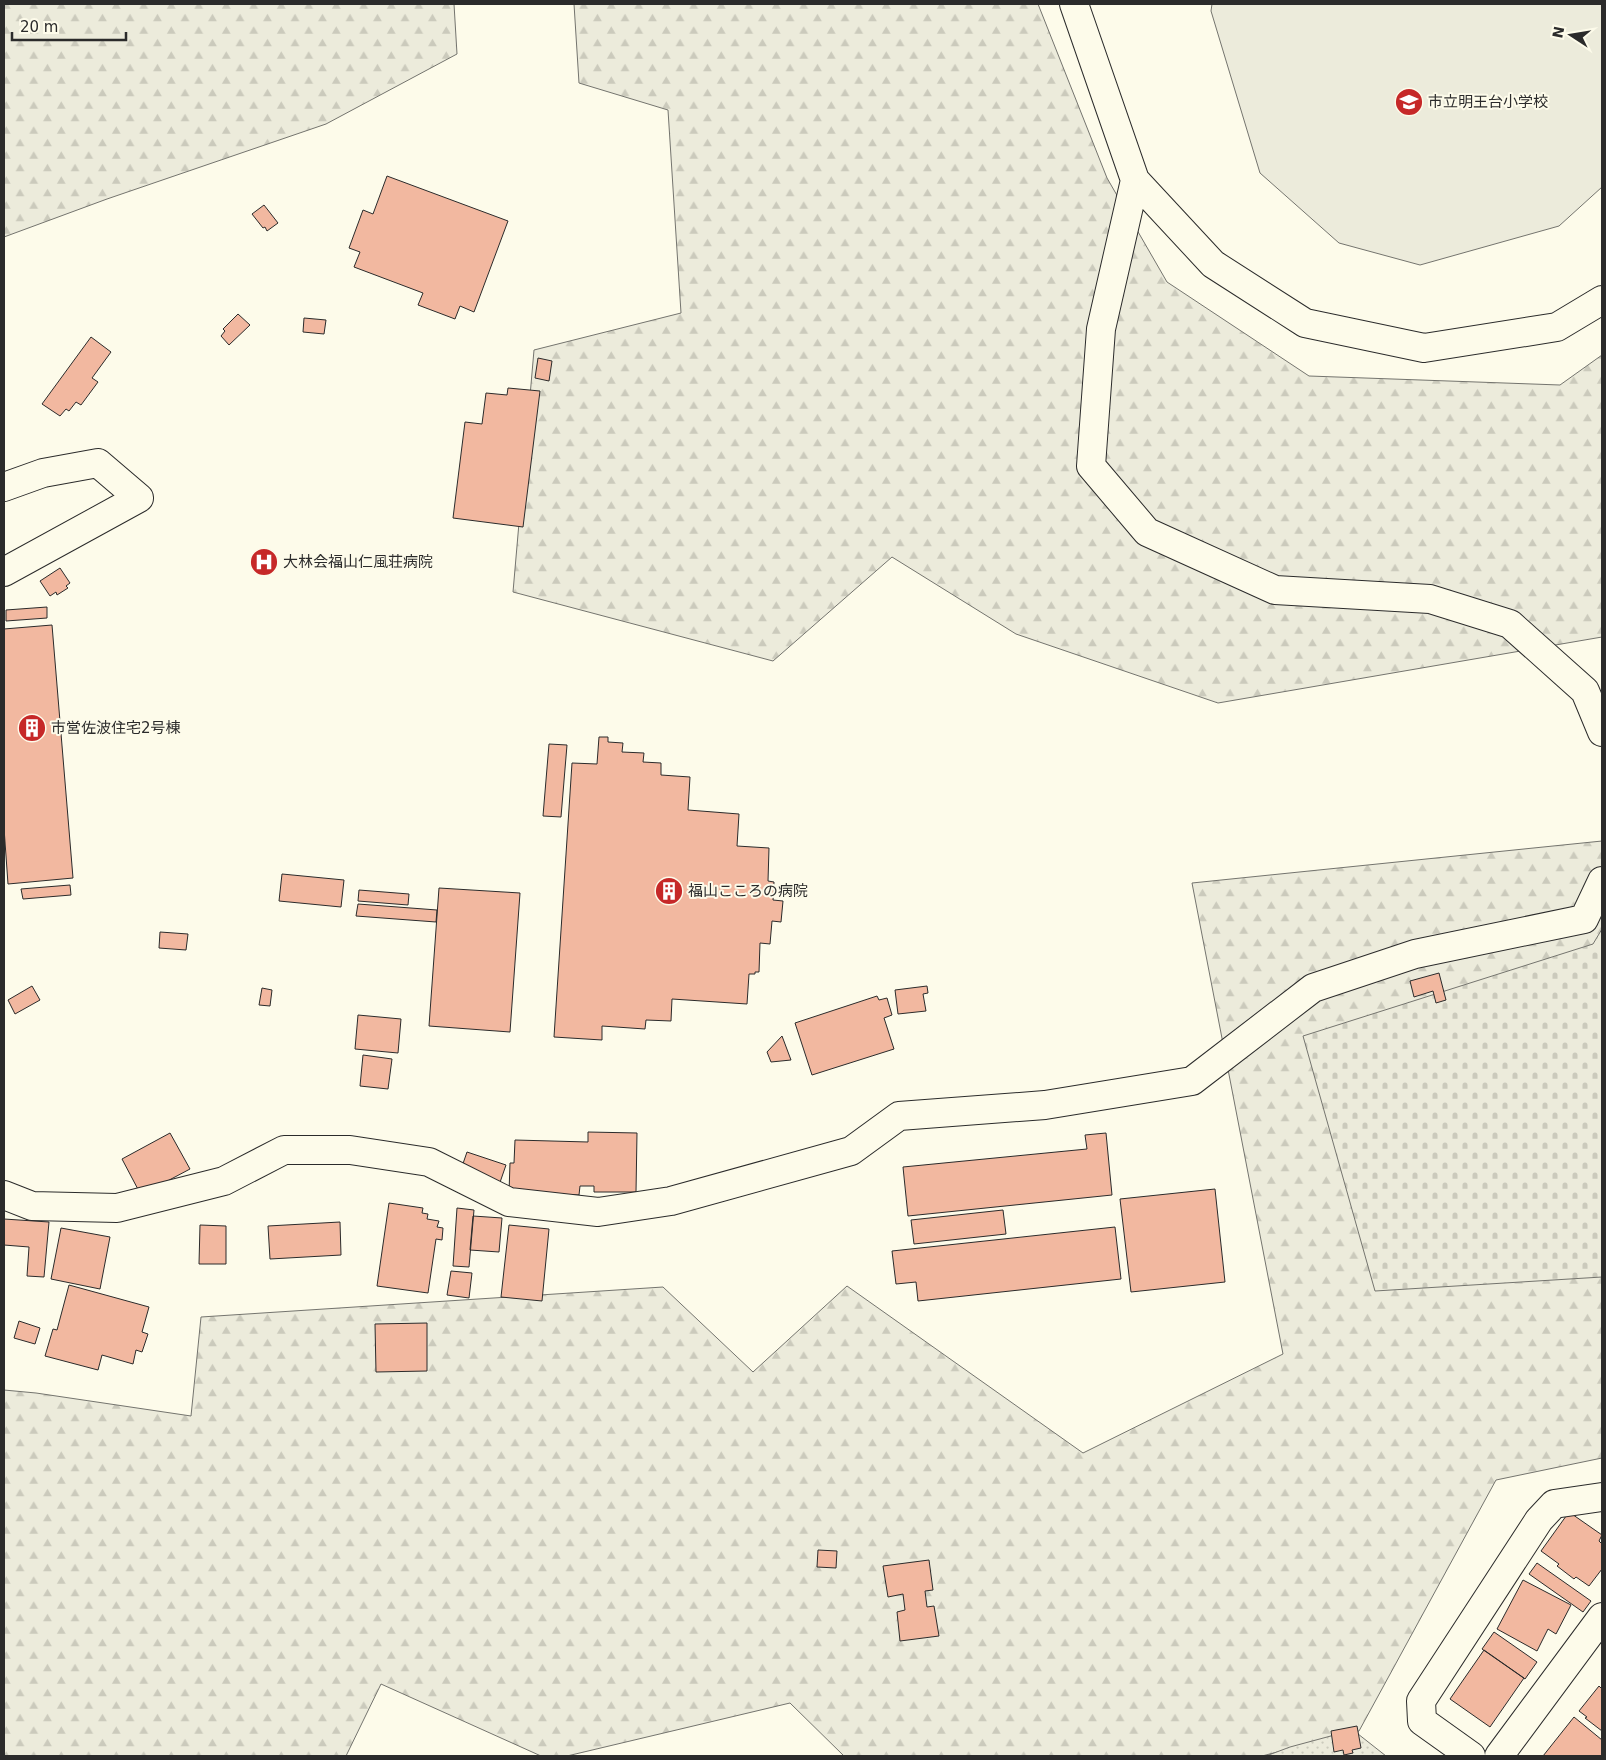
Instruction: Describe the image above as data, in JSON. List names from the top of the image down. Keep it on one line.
{"places":{"school or university":["市立明王台小学校"],"hospital":["大林会福山仁風荘病院"],"building":["市営佐波住宅2号棟","福山こころの病院"]},"scale_bar":"20 m","north":"left"}
